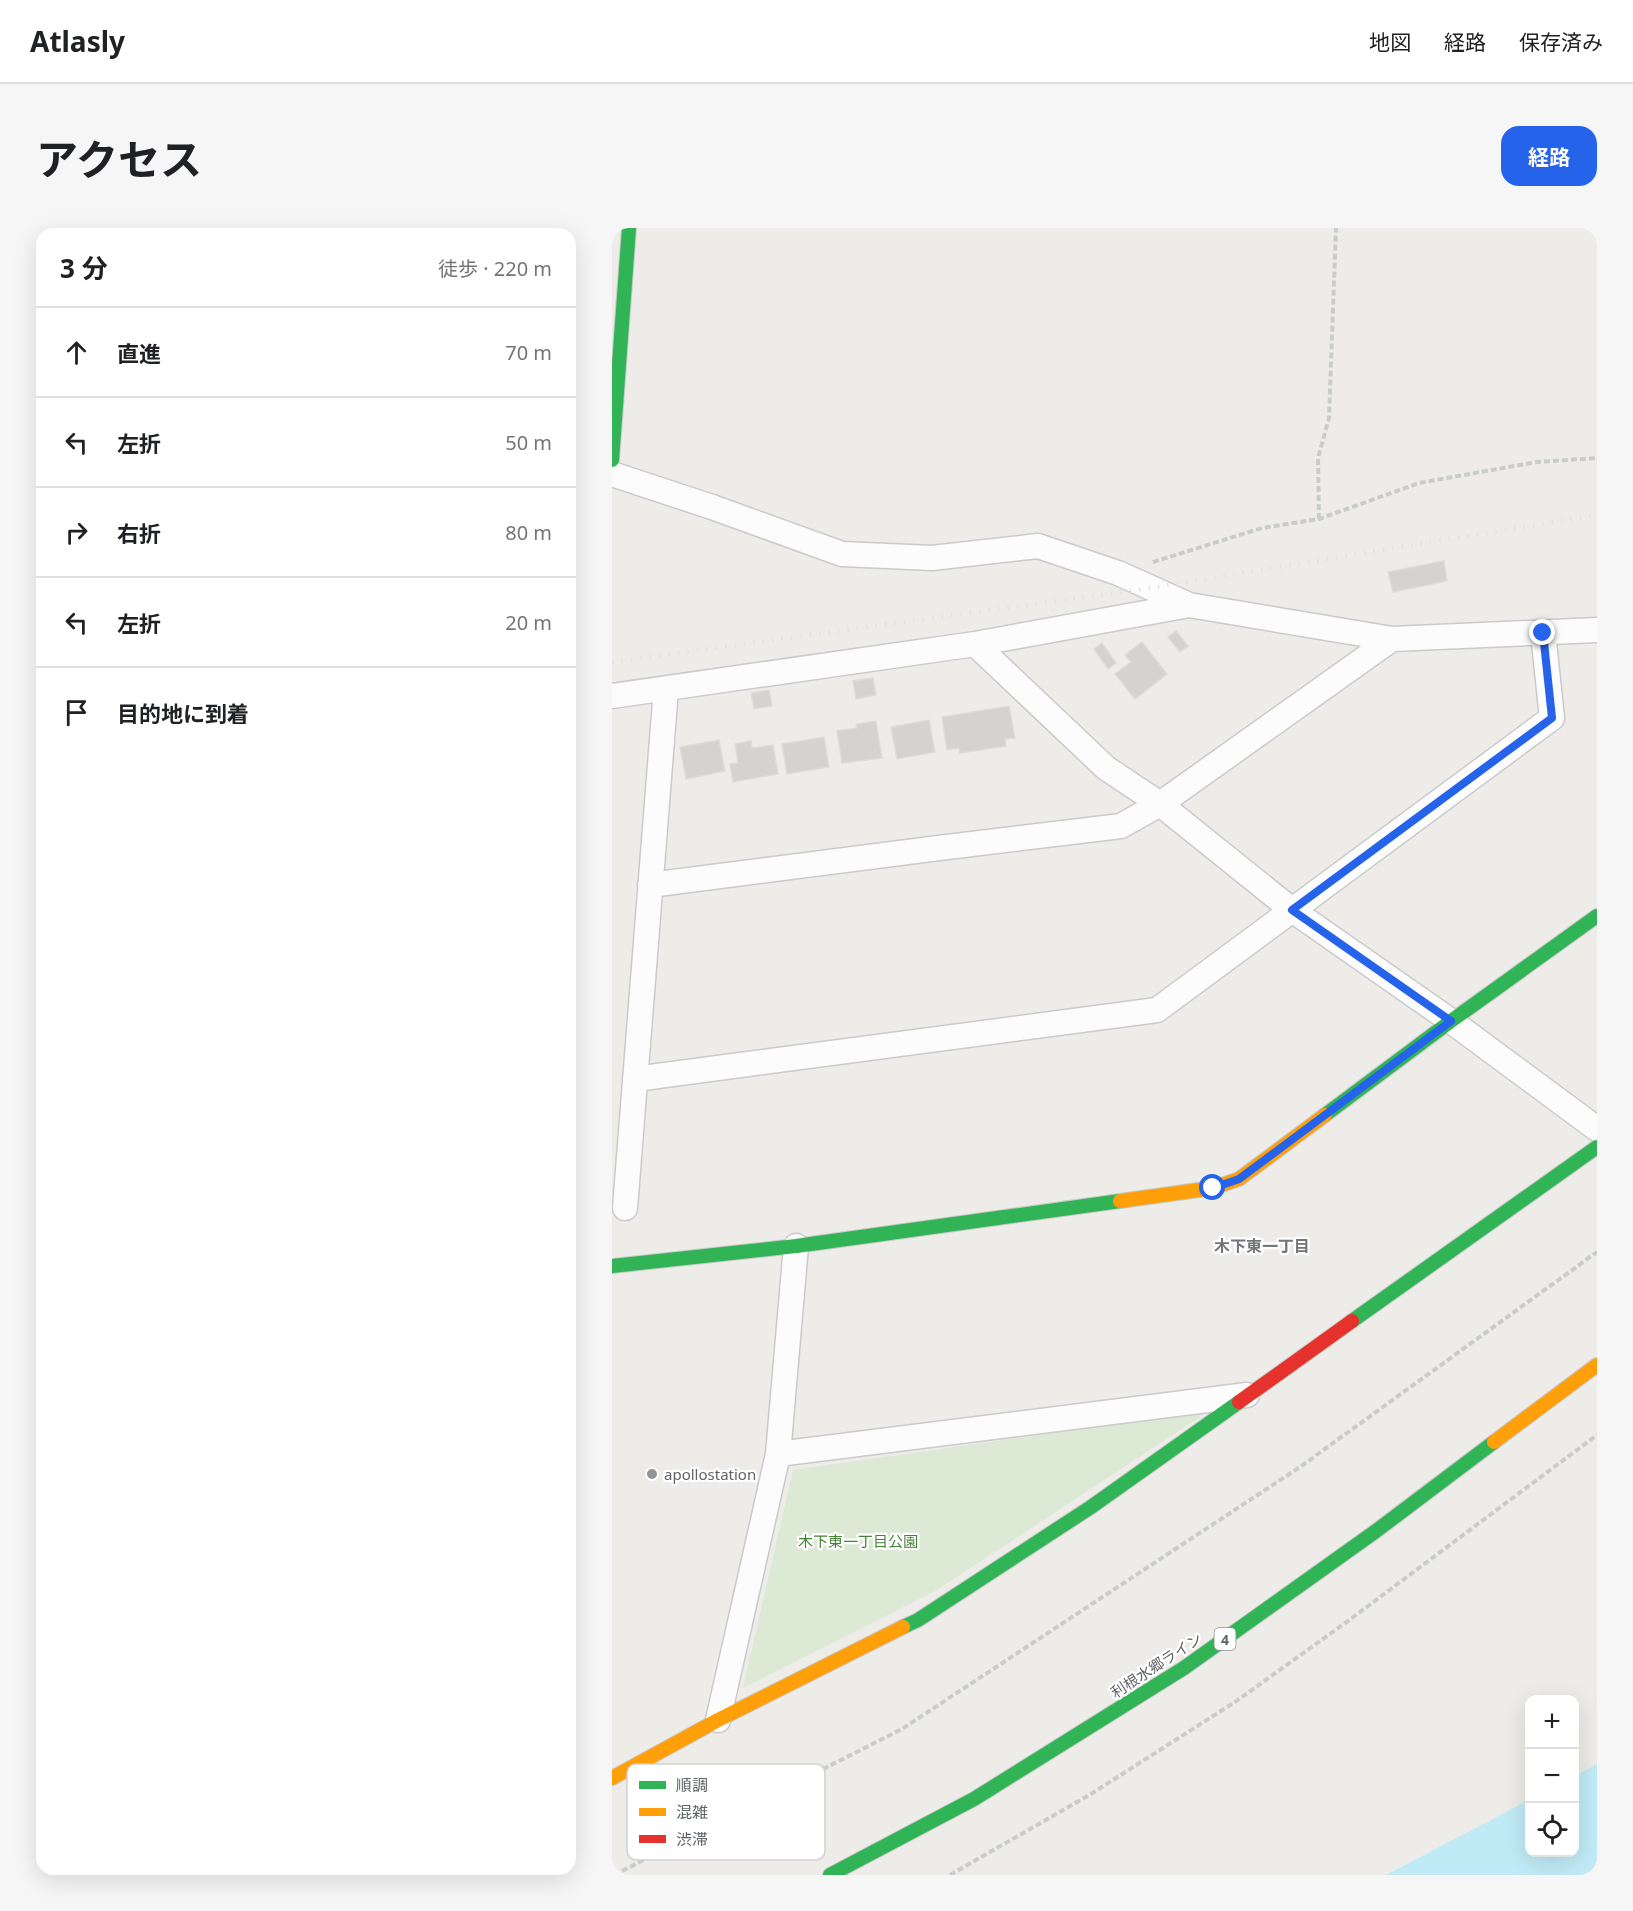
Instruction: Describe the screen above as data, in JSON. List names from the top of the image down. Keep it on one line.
{"streets":{"main road":["4","利根水郷ライン"]},"districts":["木下東一丁目"],"parks":["木下東一丁目公園"],"places":["apollostation"],"legend":["順調","混雑","渋滞"],"page":{"header":"Atlasly","nav":["地図","経路","保存済み"],"title":"アクセス","buttons":"経路","heading":["3 分","徒歩 · 220 m"],"list":[["直進","70 m"],["左折","50 m"],["右折","80 m"],["左折","20 m"],"目的地に到着"],"map_buttons":["+","−"]}}
